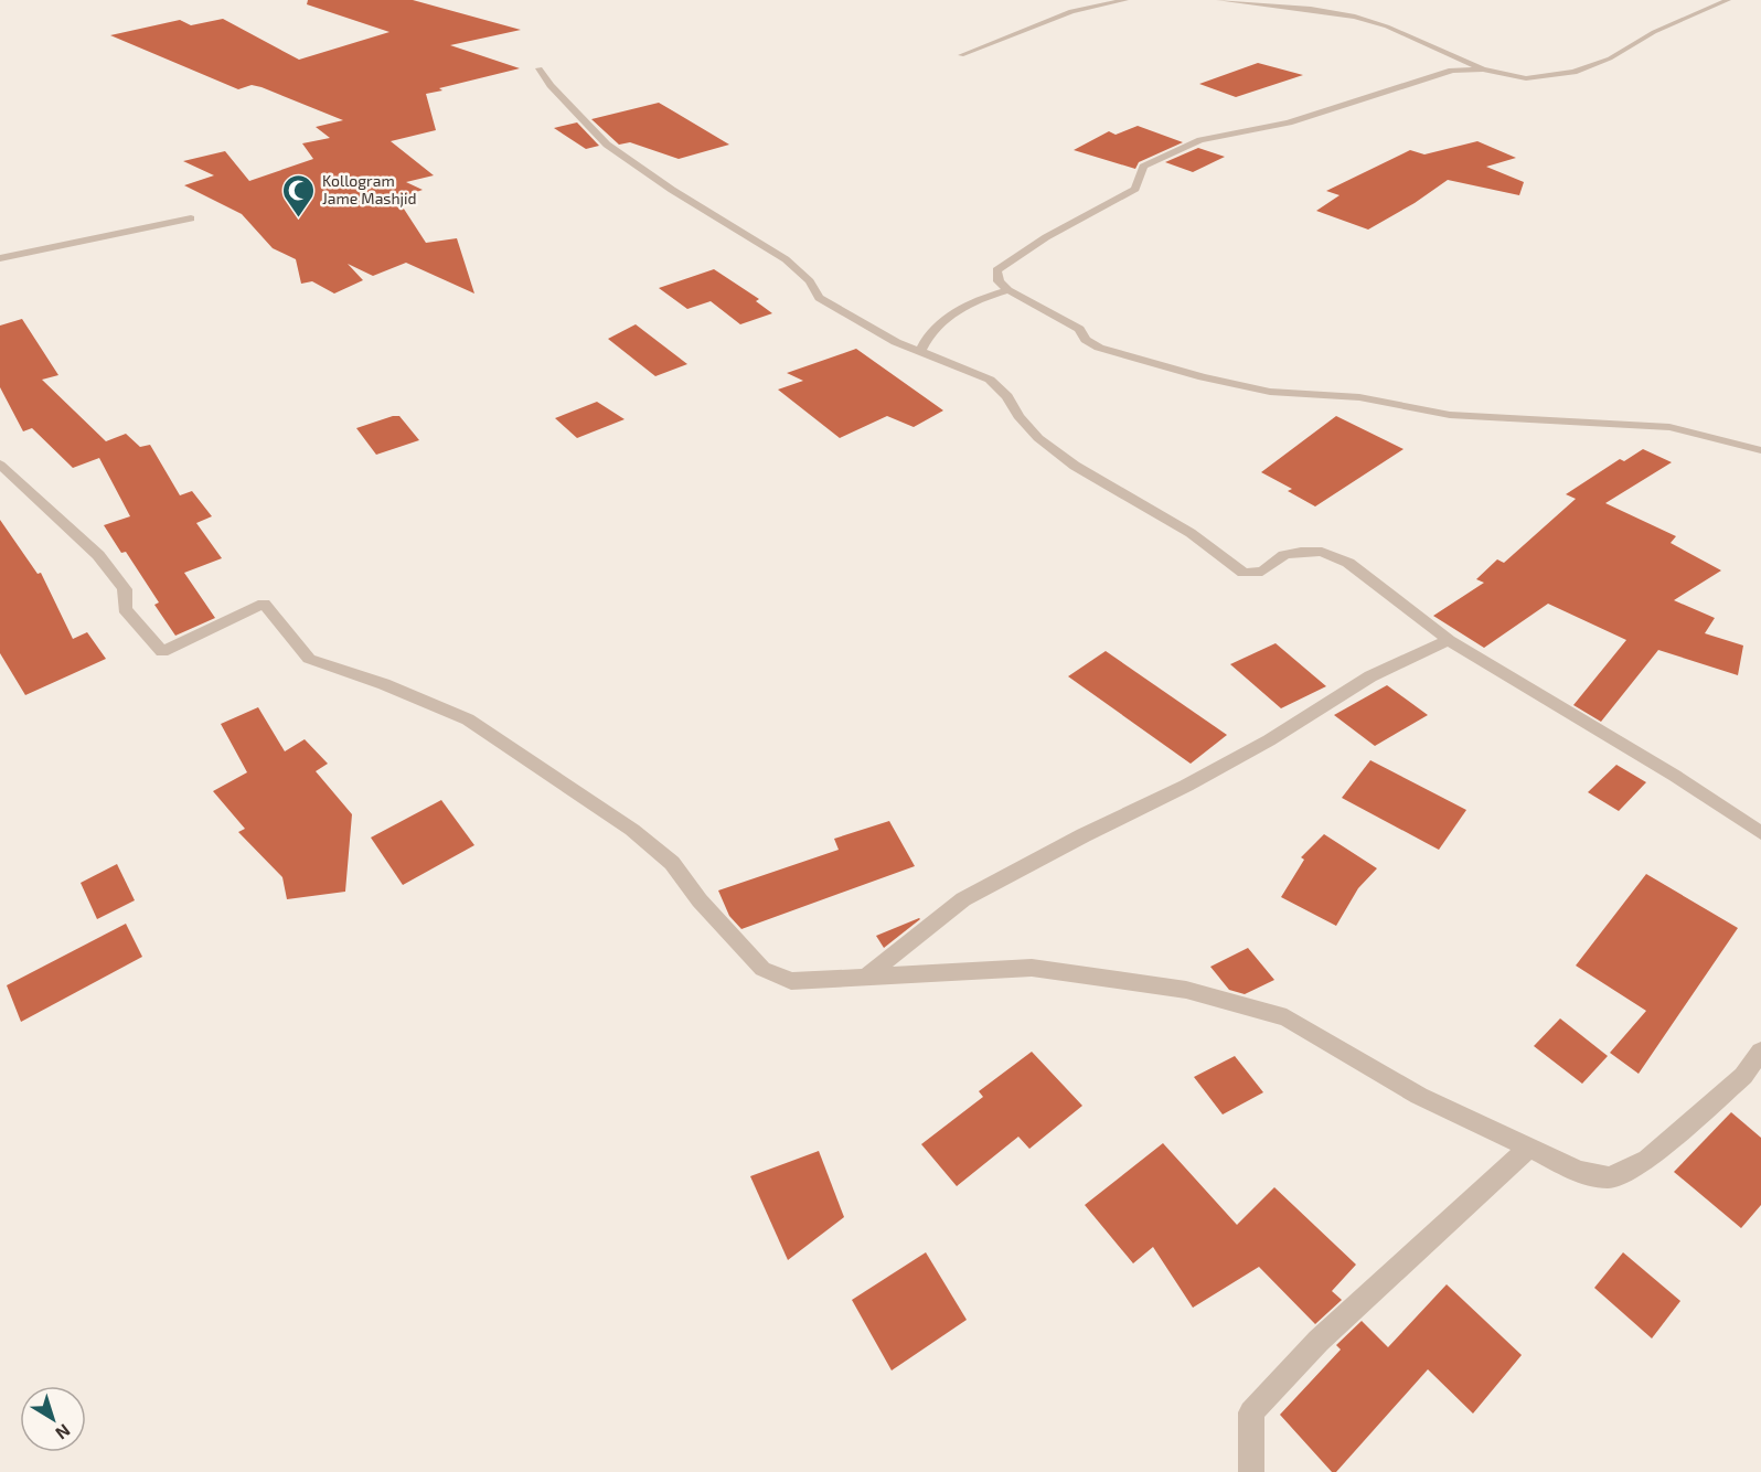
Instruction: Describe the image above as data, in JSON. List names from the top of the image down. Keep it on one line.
{"places":{"mosque":["Kollogram Jame Mashjid"]},"north":"bottom right"}
